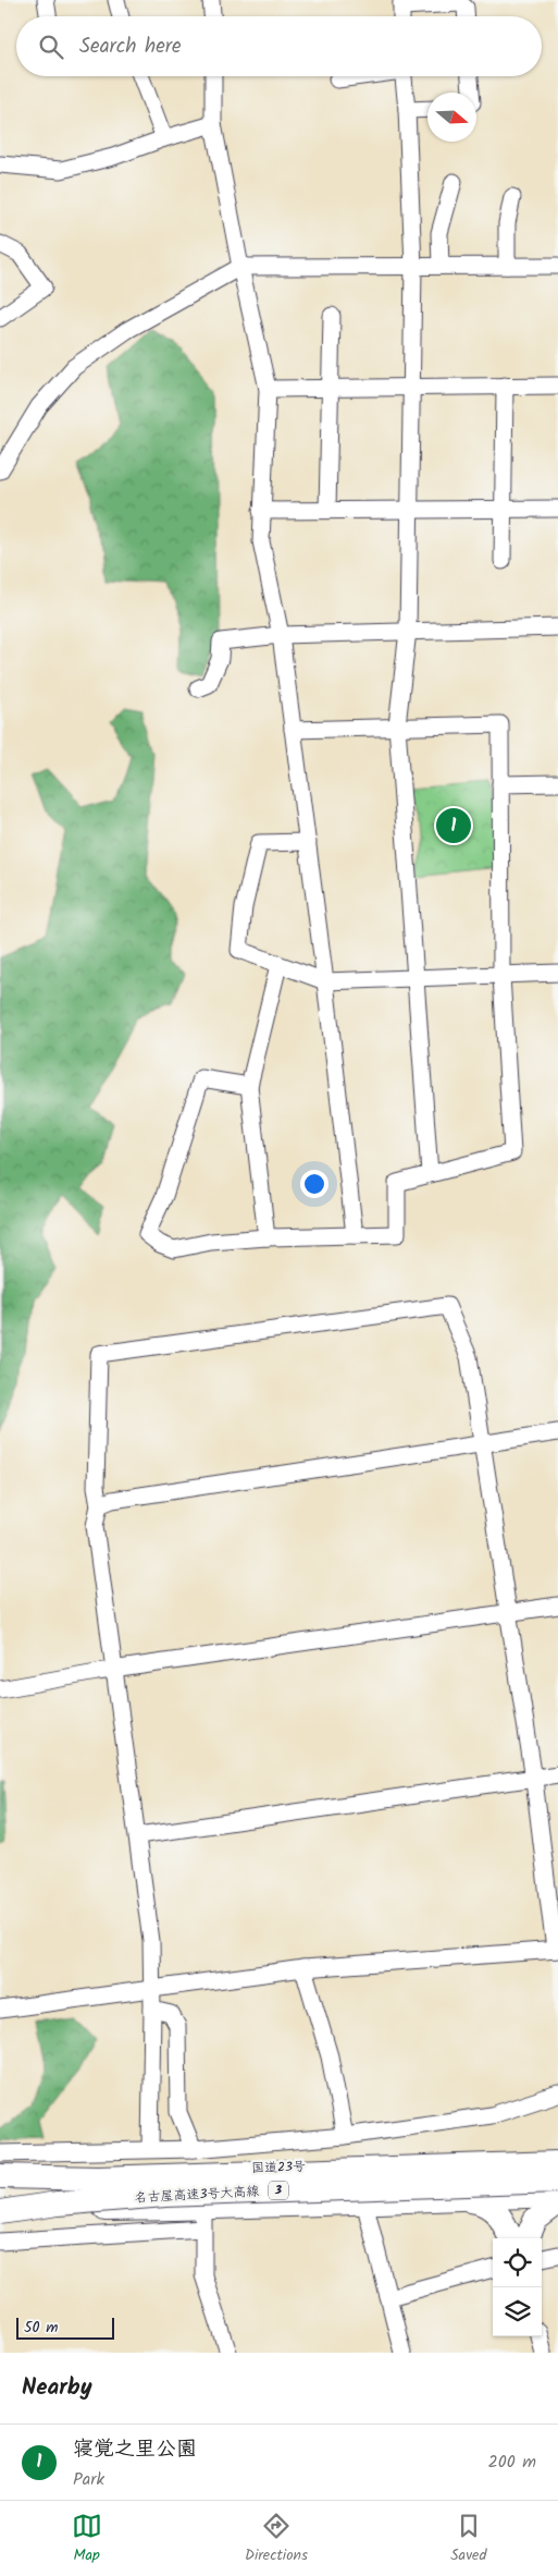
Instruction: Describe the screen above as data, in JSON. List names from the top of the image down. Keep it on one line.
{"streets":{"highway":["国道23号","3","名古屋高速3号大高線"]},"crossings":[["国道23号","名古屋高速3号大高線"]],"scale_bar":"50 m","north":"right","page":{"search":"Search here","pins":"1","scale":"50 m","heading":"Nearby","list":[{"mark":"1","name":"寝覚之里公園","note":"Park","value":"200 m"}],"nav":["Map","Directions","Saved"]}}
